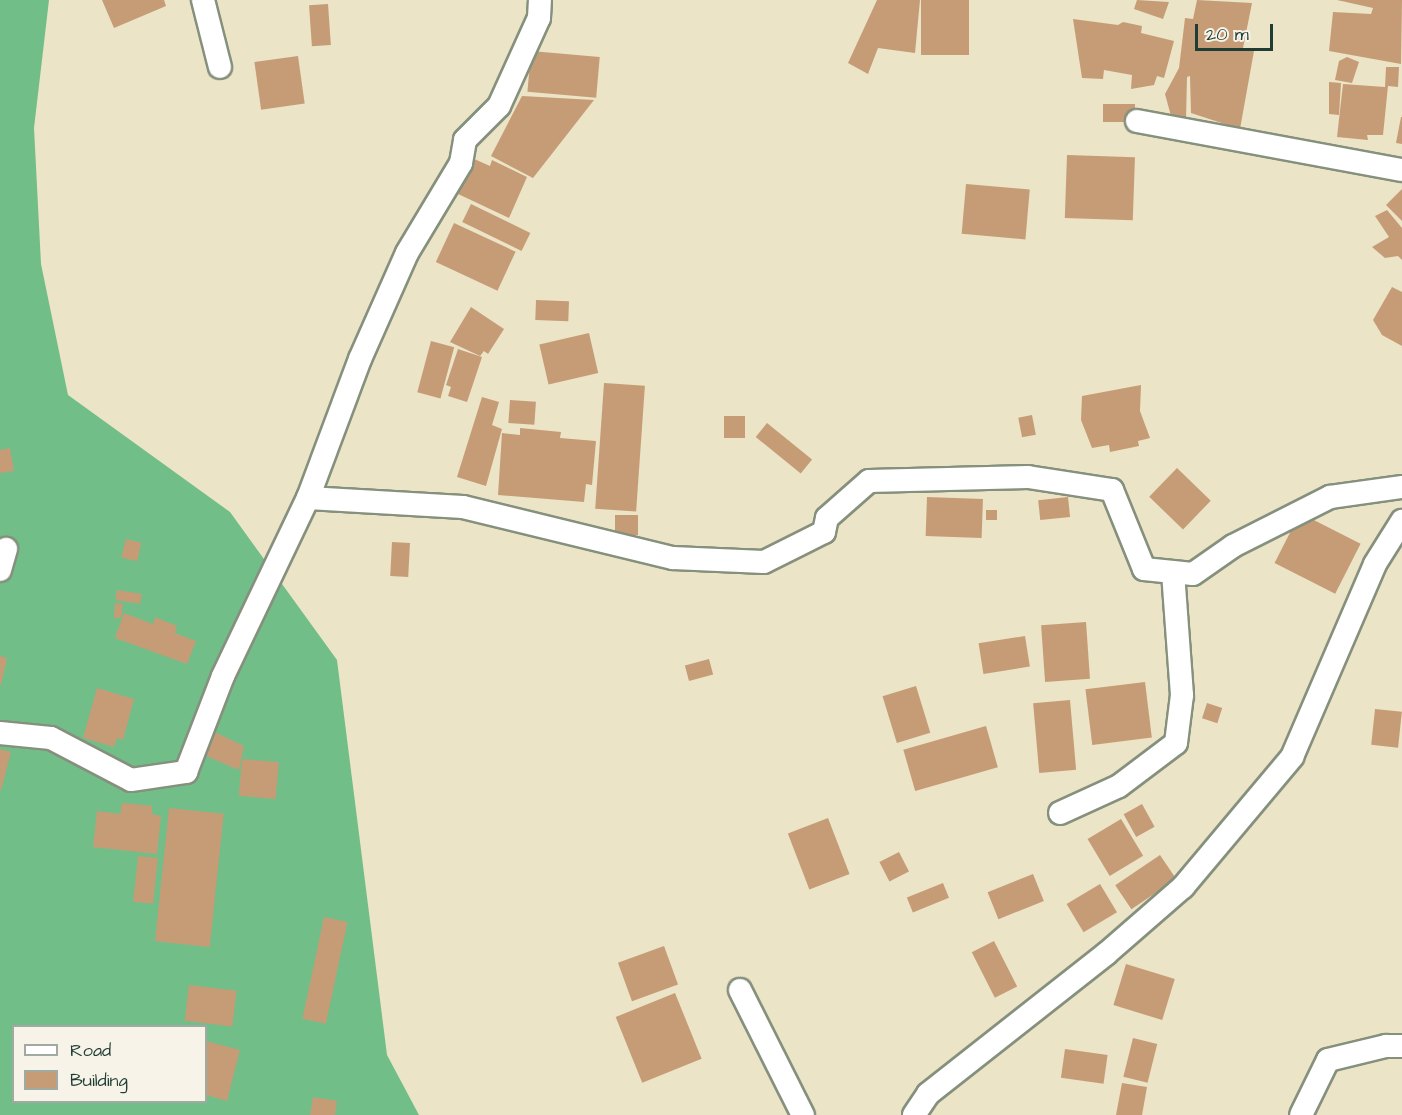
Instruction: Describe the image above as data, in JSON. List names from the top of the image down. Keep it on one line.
{"legend":["Road","Building"],"scale_bar":"20 m"}
